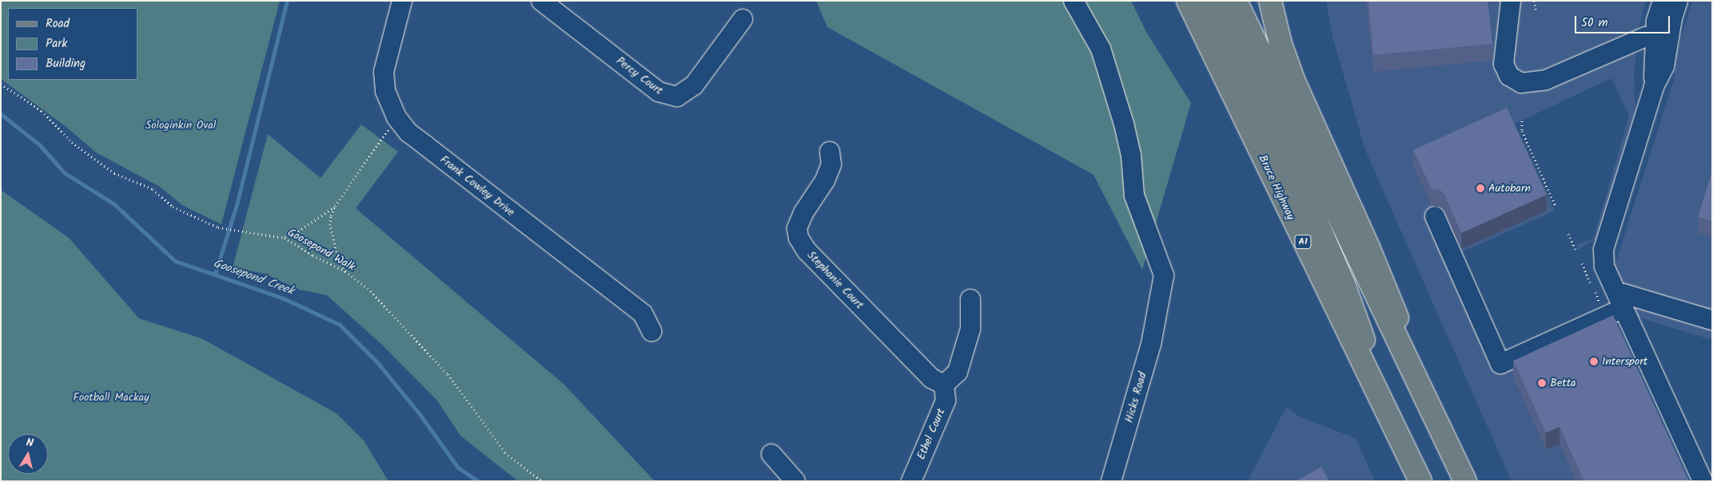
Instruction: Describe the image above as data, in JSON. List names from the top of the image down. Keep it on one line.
{"streets":{"main road":["Bruce Highway","A1"],"street":["Percy Court","Frank Cowley Drive","Stephanie Court","Hicks Road","Ethel Court"],"path":["Goosepond Walk"]},"crossings":[["Stephanie Court","Ethel Court"]],"water":["Goosepond Creek"],"parks":["Sologinkin Oval","Football Mackay"],"places":["Autobarn","Intersport","Betta"],"legend":["Road","Park","Building"],"scale_bar":"50 m","north":"top"}
